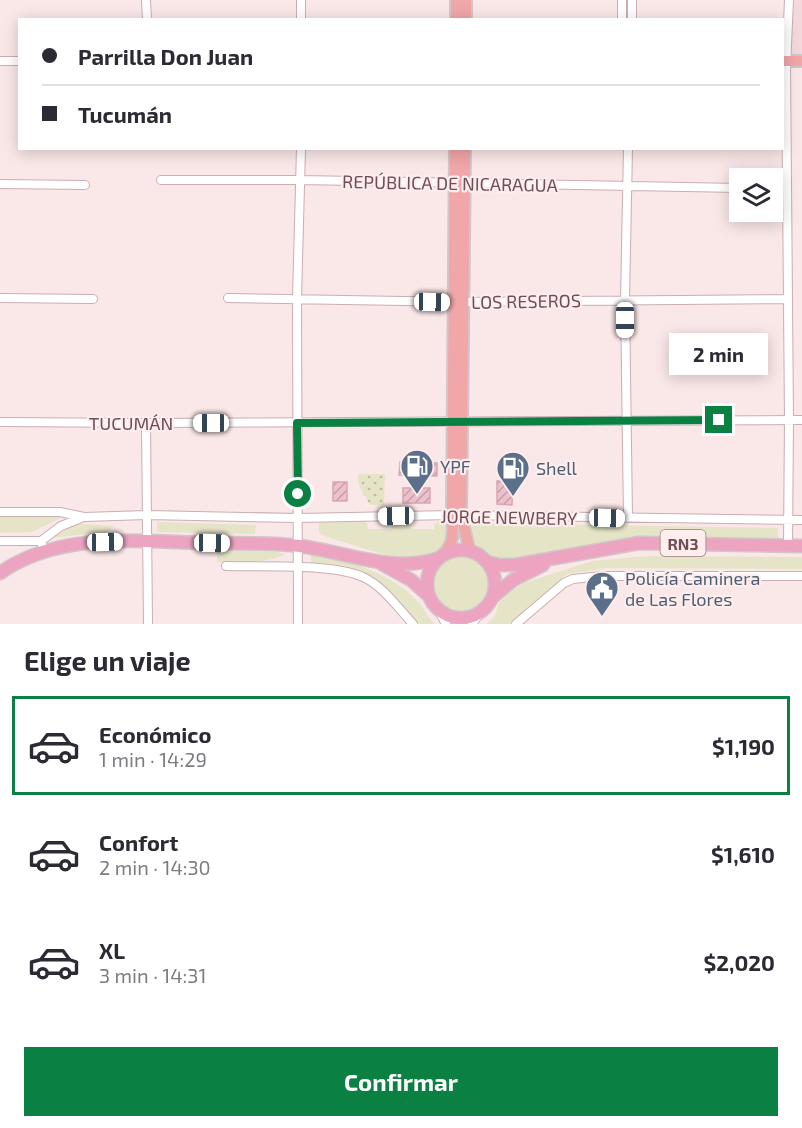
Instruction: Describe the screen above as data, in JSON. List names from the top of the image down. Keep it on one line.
{"streets":{"highway":["RN3"],"street":["REPÚBLICA DE NICARAGUA","LOS RESEROS","TUCUMÁN","JORGE NEWBERY"]},"places":{"fuel station":["YPF","Shell"],"public building":["Policía Caminera de Las Flores"]},"page":{"banner":["Parrilla Don Juan","Tucumán"],"bubble":"2 min","heading":"Elige un viaje","list":[{"name":"Económico","note":"1 min · 14:29","value":"$1,190"},{"name":"Confort","note":"2 min · 14:30","value":"$1,610"},{"name":"XL","note":"3 min · 14:31","value":"$2,020"}],"buttons":"Confirmar"}}
